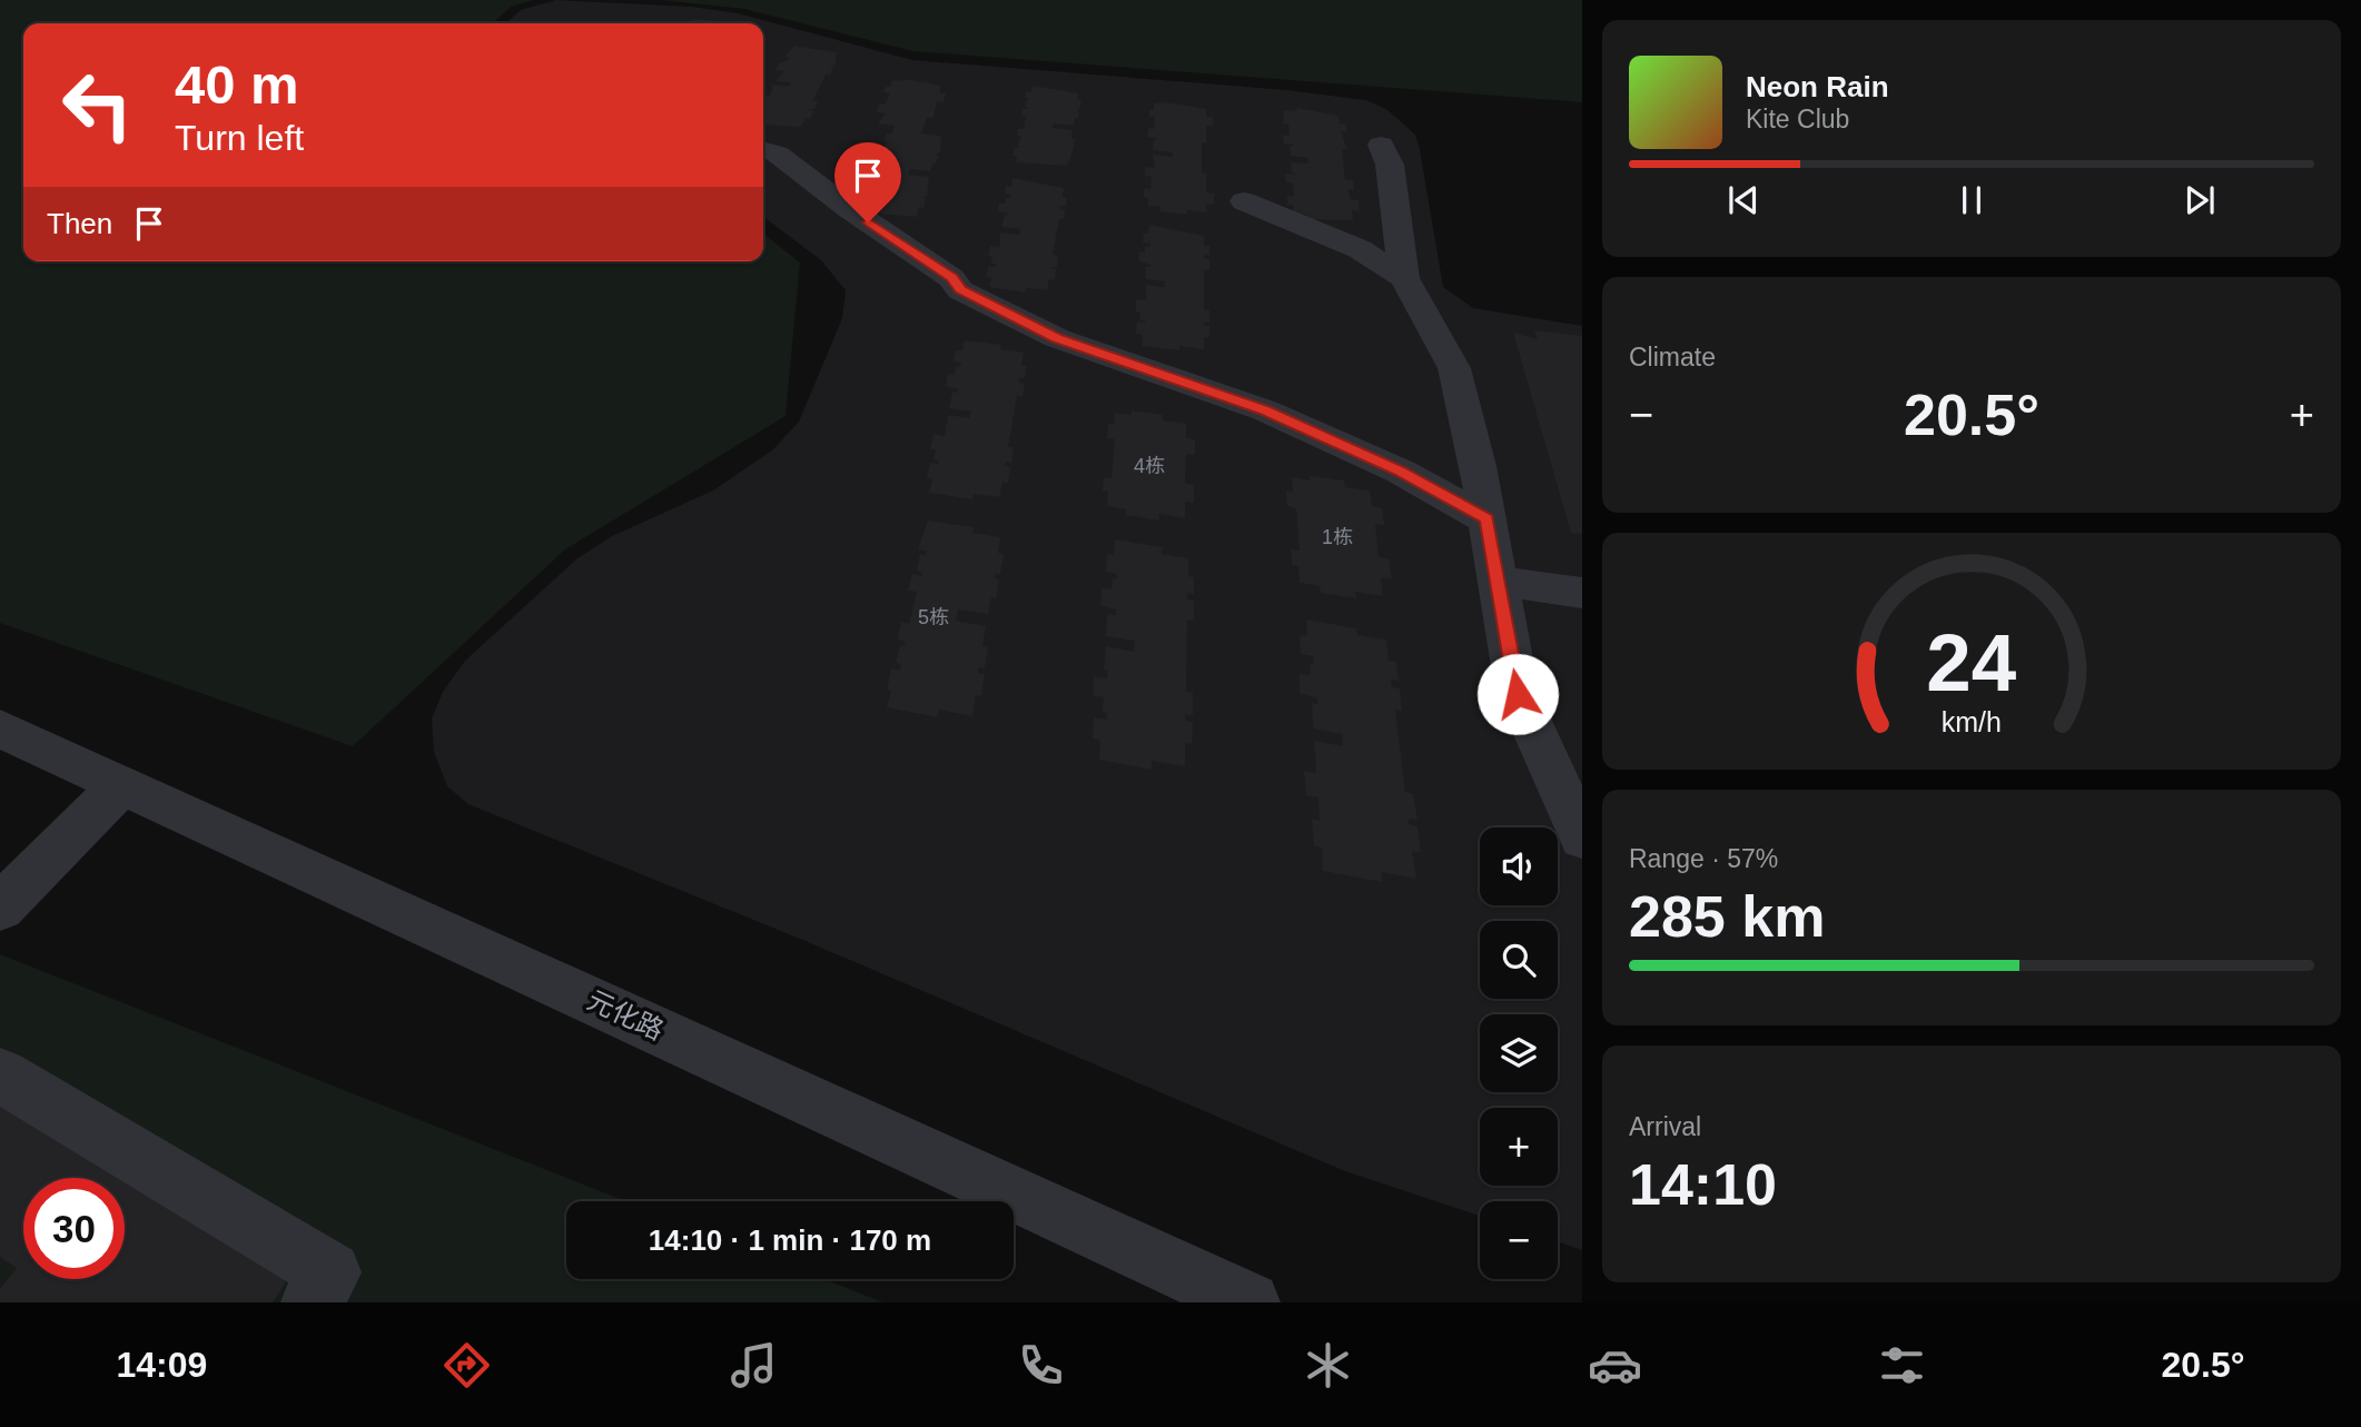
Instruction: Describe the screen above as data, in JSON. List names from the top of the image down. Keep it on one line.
{"streets":{"street":["元化路"]},"house_numbers":["4栋","1栋","5栋"],"page":{"turn":["40 m","Turn left"],"song":["Neon Rain","Kite Club"],"then":"Then","tile":["Climate",["Range · 57%","285 km"],["Arrival","14:10"]],"heat":["−","20.5°","+"],"map_buttons":["+","−"],"limit":"30","trip":"14:10 · 1 min · 170 m","tabs":["14:09","20.5°"],"gauge":["24","km/h"]}}
